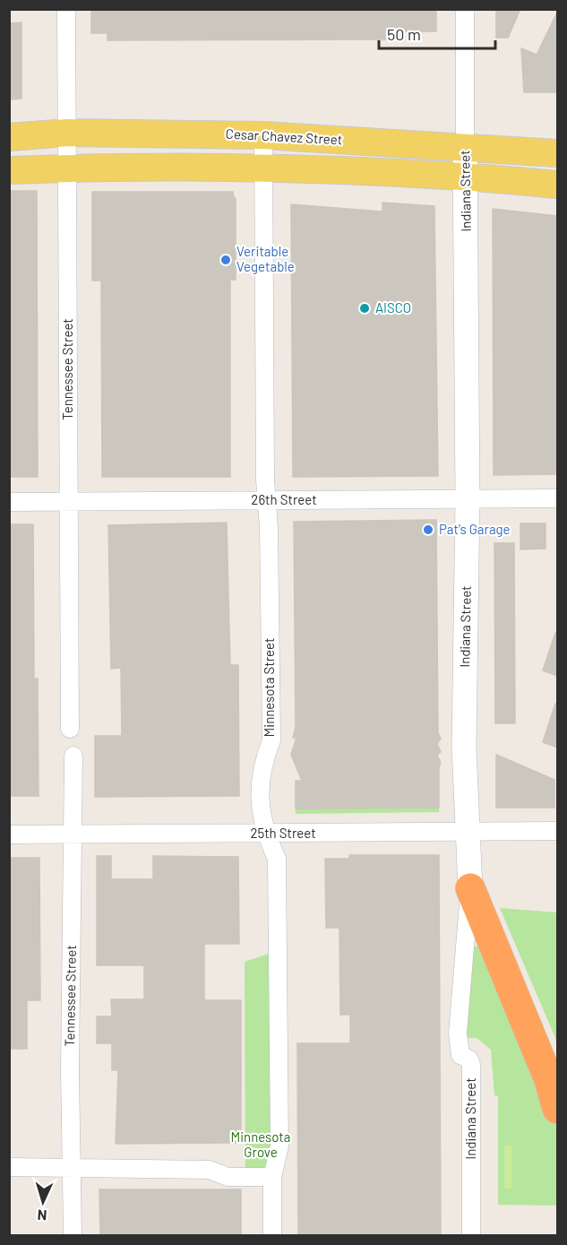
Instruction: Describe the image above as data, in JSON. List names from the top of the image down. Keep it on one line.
{"streets":{"main road":["Cesar Chavez Street","Indiana Street"],"street":["Tennessee Street","26th Street","Minnesota Street","25th Street"]},"crossings":[["Cesar Chavez Street","Indiana Street"],["Cesar Chavez Street","Tennessee Street"],["Cesar Chavez Street","Minnesota Street"],["Indiana Street","26th Street"],["Indiana Street","25th Street"],["Tennessee Street","26th Street"],["Tennessee Street","25th Street"],["26th Street","Minnesota Street"],["Minnesota Street","25th Street"]],"parks":["Minnesota Grove"],"places":["Veritable Vegetable","AISCO","Pat's Garage"],"scale_bar":"50 m","north":"bottom"}
